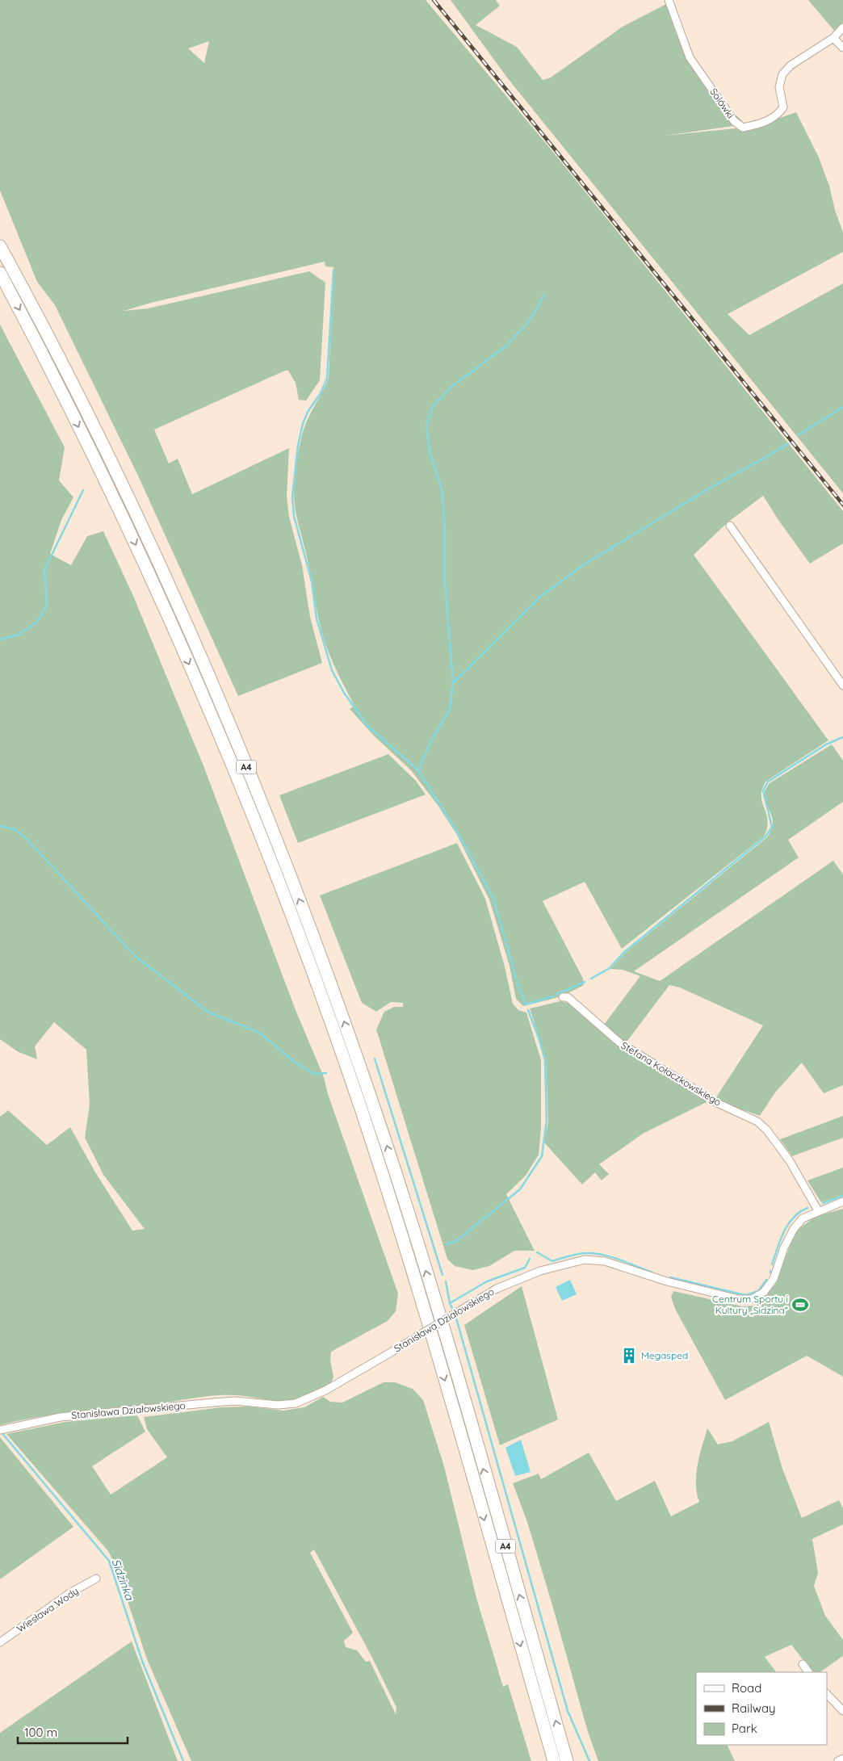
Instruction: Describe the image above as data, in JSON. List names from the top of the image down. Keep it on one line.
{"streets":{"highway":["A4"],"street":["Solówki","Stefana Kołaczkowskiego","Stanisława Działowskiego","Wiesława Wody"]},"crossings":[["Stefana Kołaczkowskiego","Stanisława Działowskiego"]],"water":["Sidzinka"],"places":{"sports":["Centrum Sportu i Kultury „Sidzina”"],"building":["Megasped"]},"legend":["Road","Railway","Park"],"scale_bar":"100 m"}
